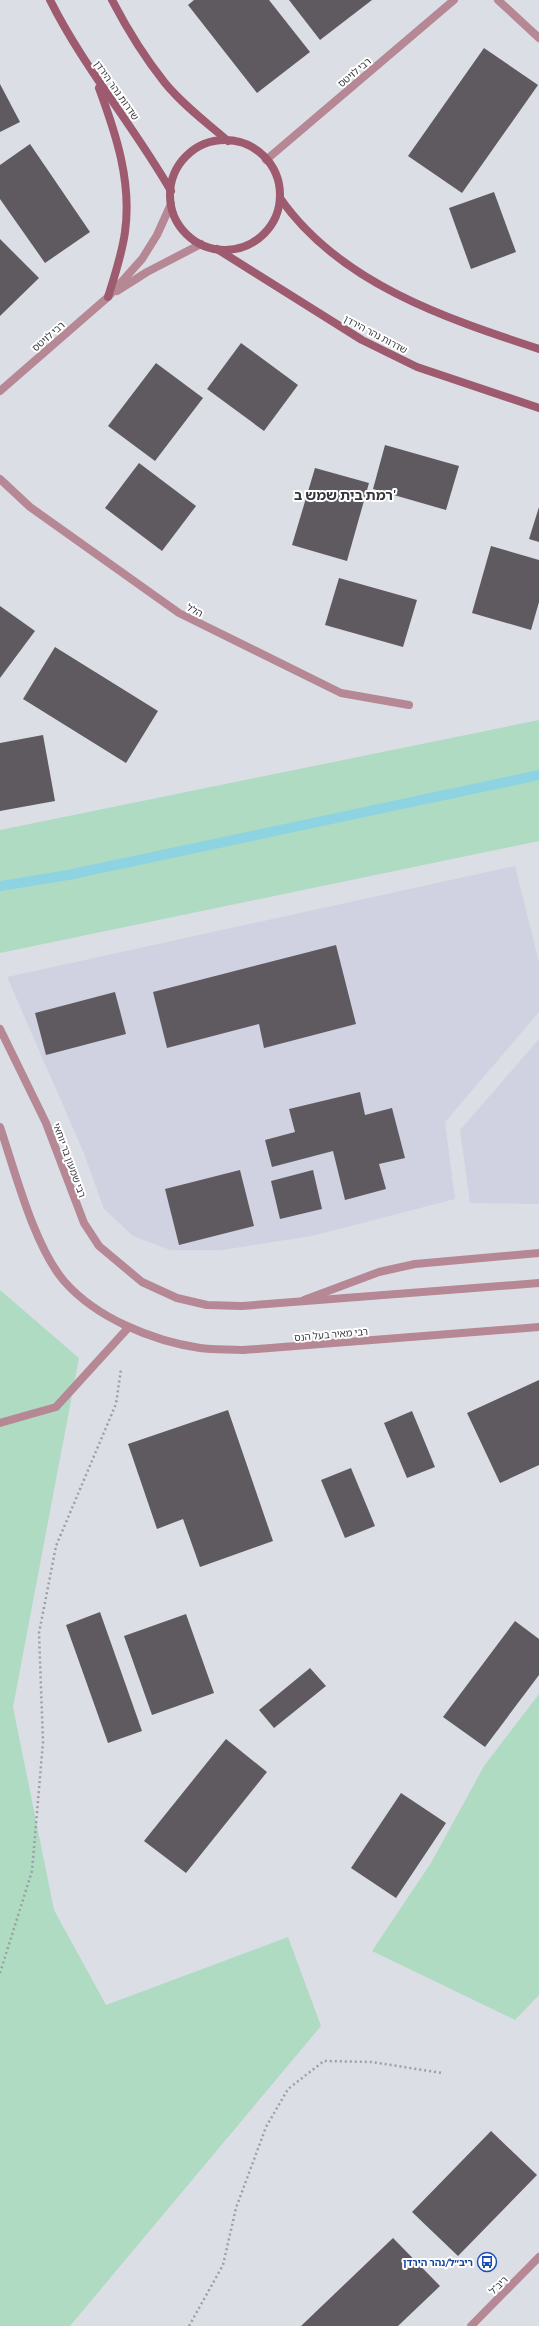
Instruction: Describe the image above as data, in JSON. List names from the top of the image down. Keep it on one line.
{"streets":{"main road":["שדרות נהר הירדן"],"street":["רבי לויטס","הלל","רבי שמעון בר יוחאי","רבי מאיר בעל הנס","ריב\"ל"]},"crossings":[["רבי לויטס","שדרות נהר הירדן"]],"districts":["רמת בית שמש ב'"],"places":{"bus stop":["ריב״ל/נהר הירדן"]}}
